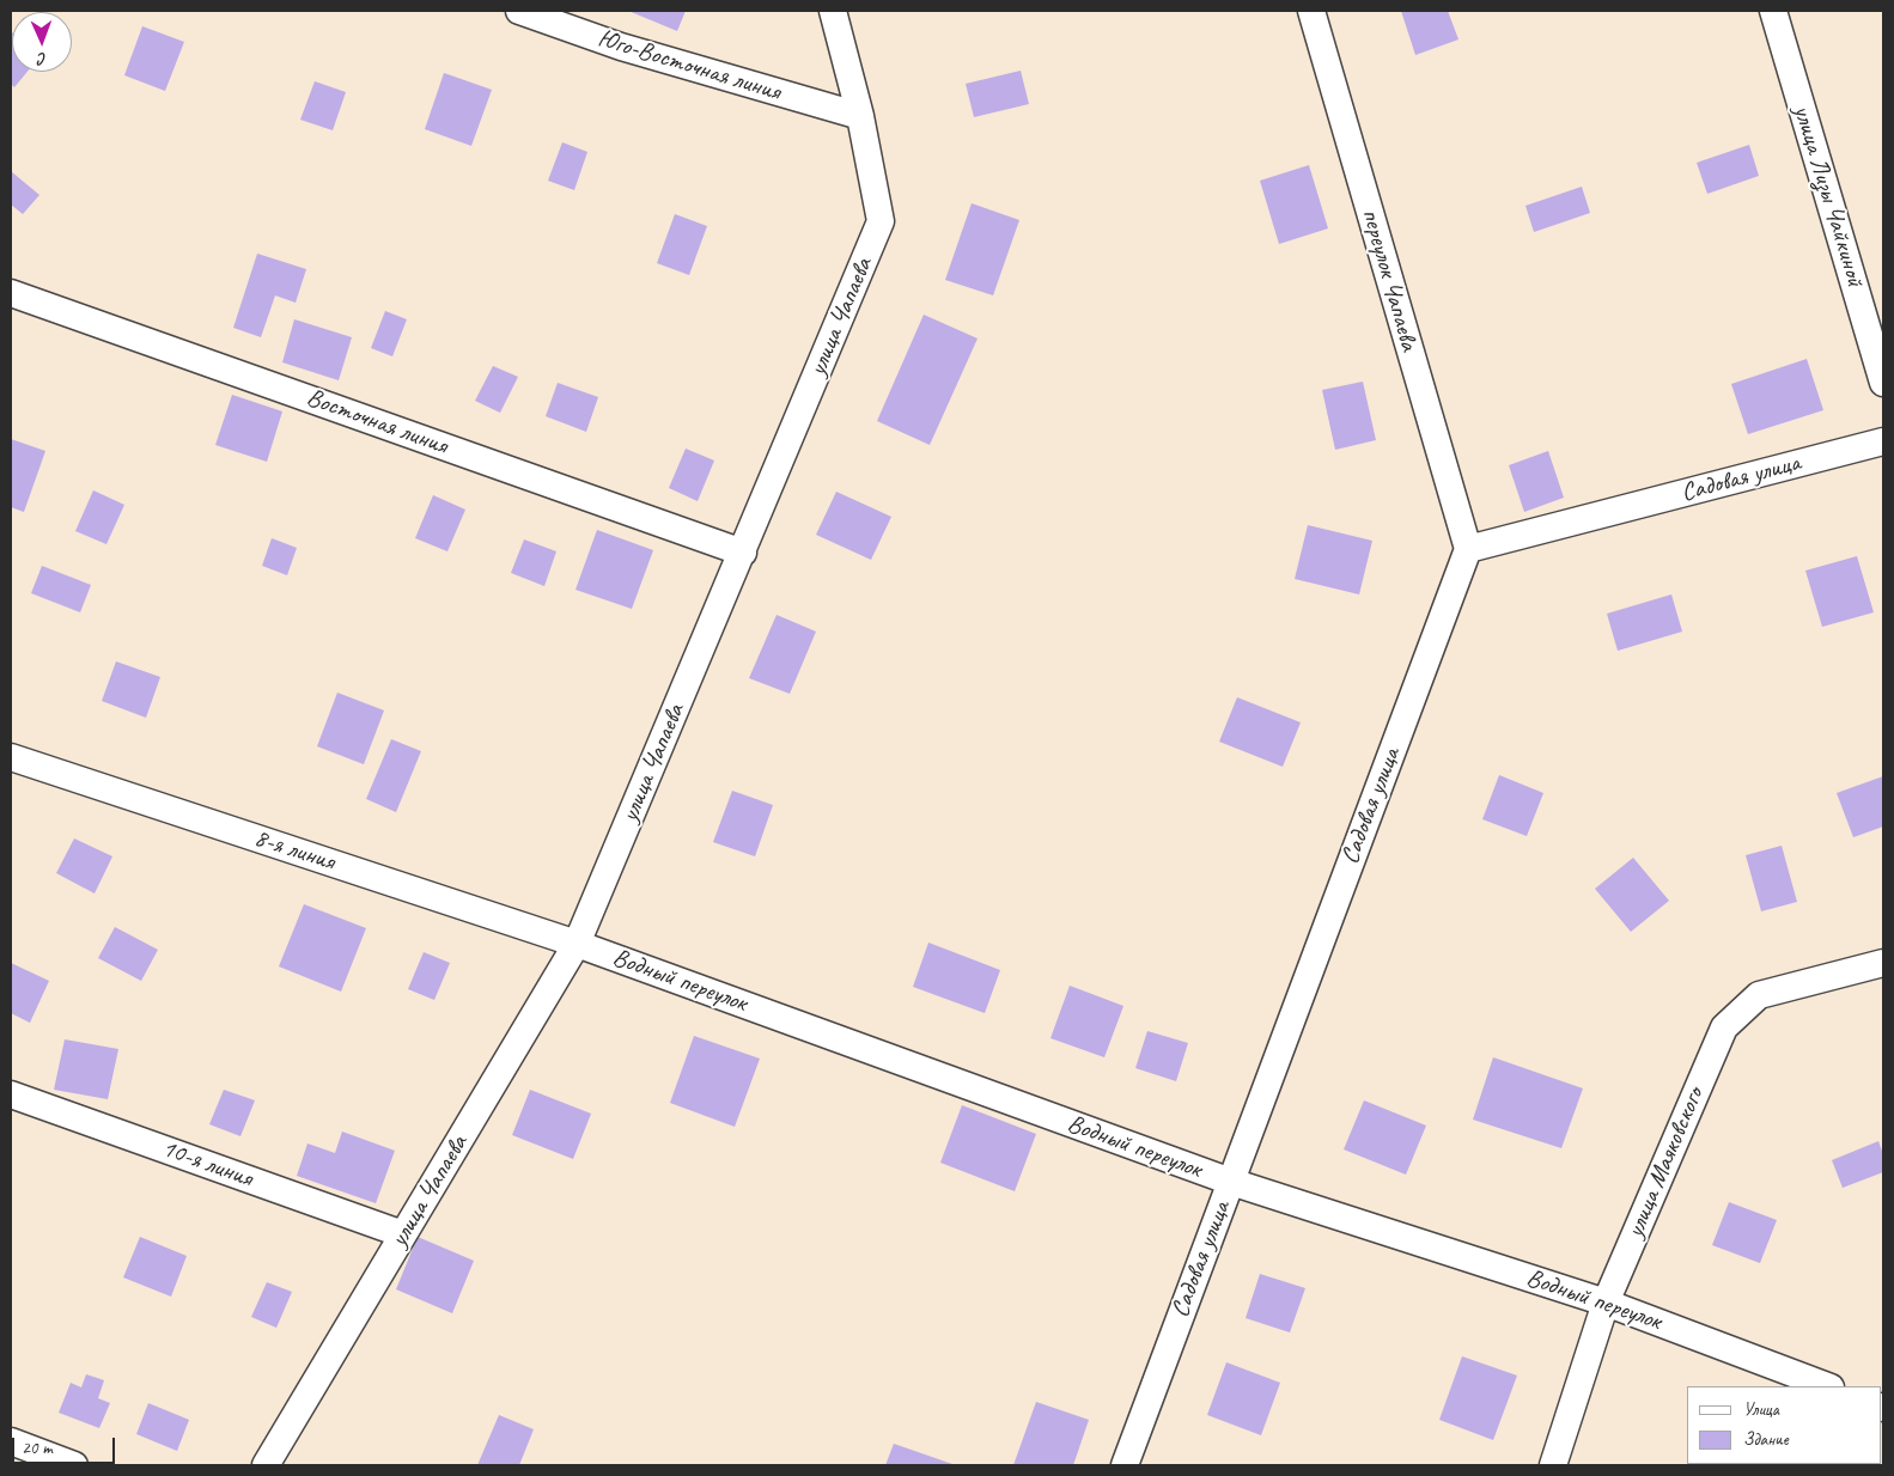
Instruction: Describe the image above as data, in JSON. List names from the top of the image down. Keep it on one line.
{"streets":{"street":["Юго-Восточная линия","улица Лизы Чайкиной","переулок Чапаева","улица Чапаева","Восточная линия","Садовая улица","8-я линия","Водный переулок","улица Маяковского","10-я линия"]},"crossings":[["Юго-Восточная линия","улица Чапаева"],["переулок Чапаева","Садовая улица"],["улица Чапаева","Восточная линия"],["улица Чапаева","8-я линия"],["улица Чапаева","Водный переулок"],["улица Чапаева","10-я линия"],["Садовая улица","Водный переулок"],["8-я линия","Водный переулок"],["Водный переулок","улица Маяковского"]],"legend":["Улица","Здание"],"scale_bar":"20 m","north":"bottom"}
